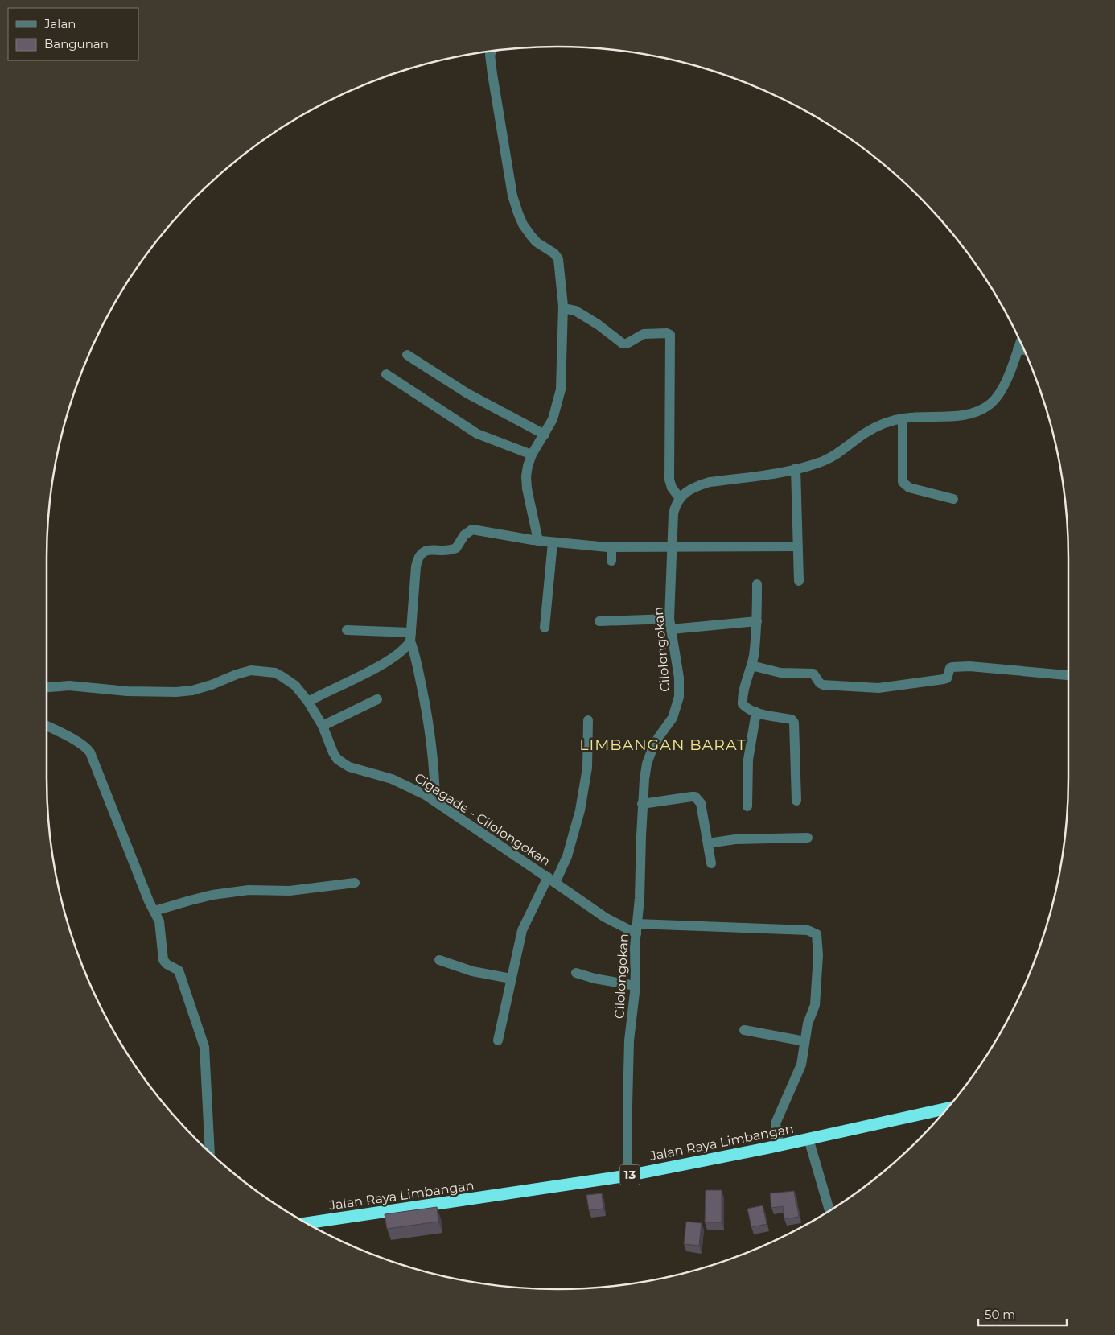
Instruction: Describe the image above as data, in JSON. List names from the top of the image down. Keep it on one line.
{"streets":{"highway":["Jalan Raya Limbangan","13"],"street":["Cilolongokan","Cigagade - Cilolongokan"]},"crossings":[["Cilolongokan","Cigagade - Cilolongokan"],["Cilolongokan","Jalan Raya Limbangan"]],"districts":["LIMBANGAN BARAT"],"legend":["Jalan","Bangunan"],"scale_bar":"50 m"}
